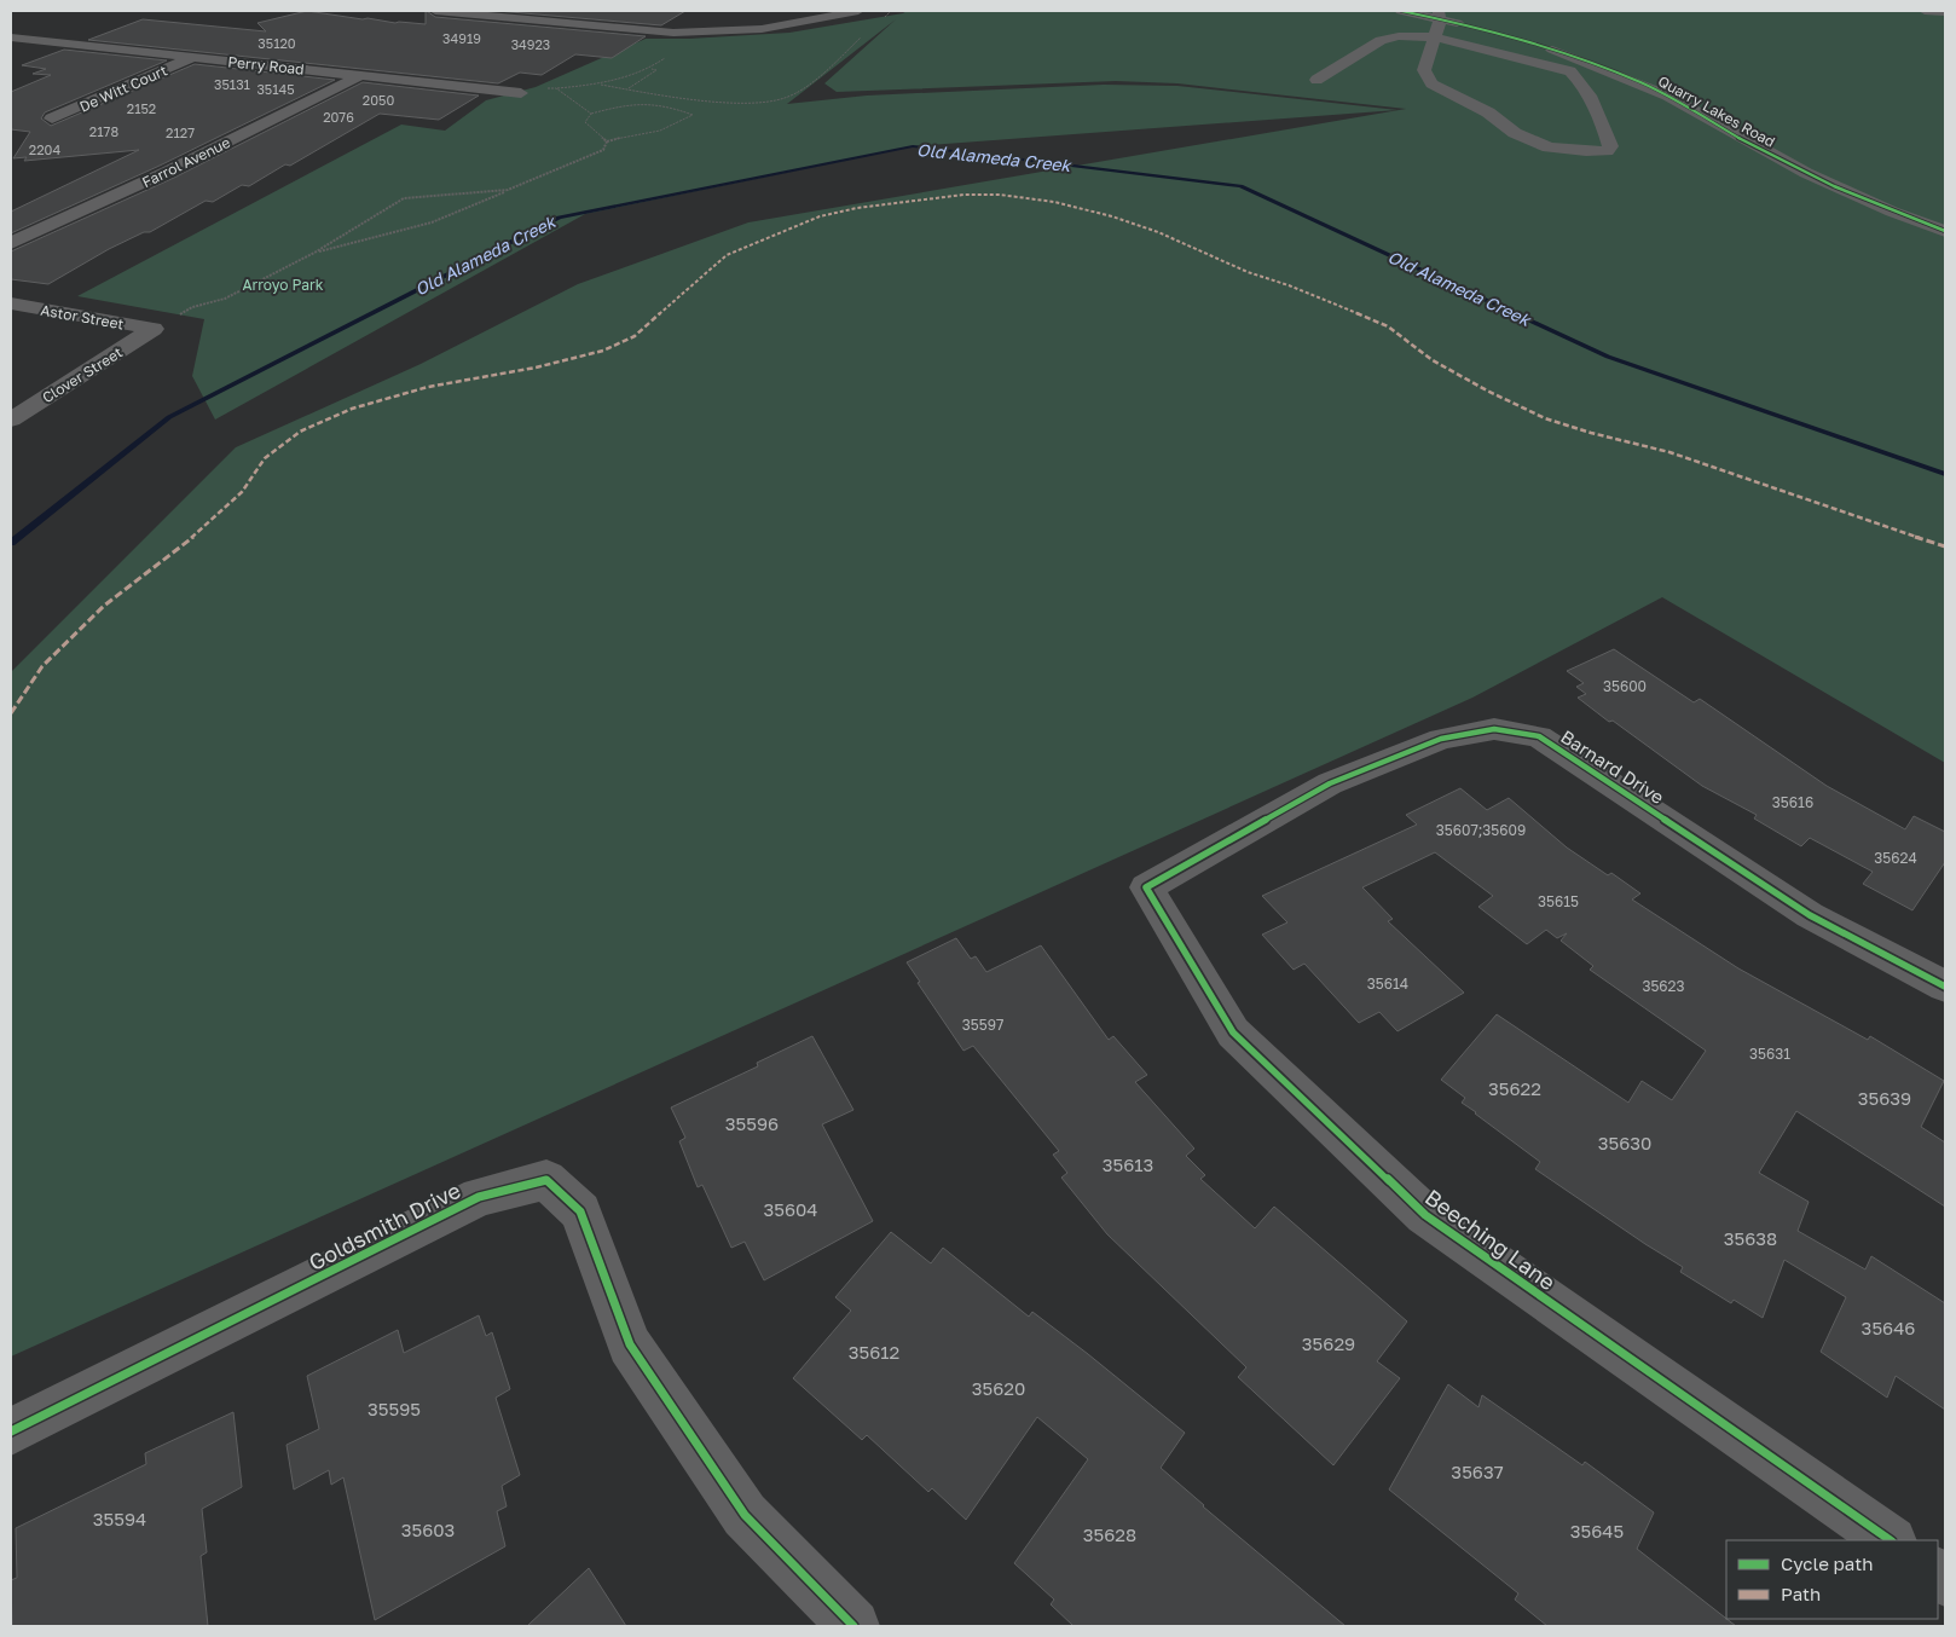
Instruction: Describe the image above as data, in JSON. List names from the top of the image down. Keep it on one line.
{"streets":{"street":["Perry Road","De Witt Court","Quarry Lakes Road","Farrol Avenue","Astor Street","Clover Street","Barnard Drive","Goldsmith Drive","Beeching Lane"]},"crossings":[["Perry Road","De Witt Court"],["Perry Road","Farrol Avenue"],["Astor Street","Clover Street"],["Barnard Drive","Beeching Lane"]],"water":["Old Alameda Creek"],"parks":["Arroyo Park"],"house_numbers":["34919","35120","34923","35131","35145","2050","2152","2076","2178","2127","2204","35600","35616","35607;35609","35624","35615","35614","35623","35597","35631","35622","35639","35596","35630","35613","35604","35638","35646","35629","35612","35620","35595","35637","35594","35603","35645","35628"],"legend":["Cycle path","Path"]}
